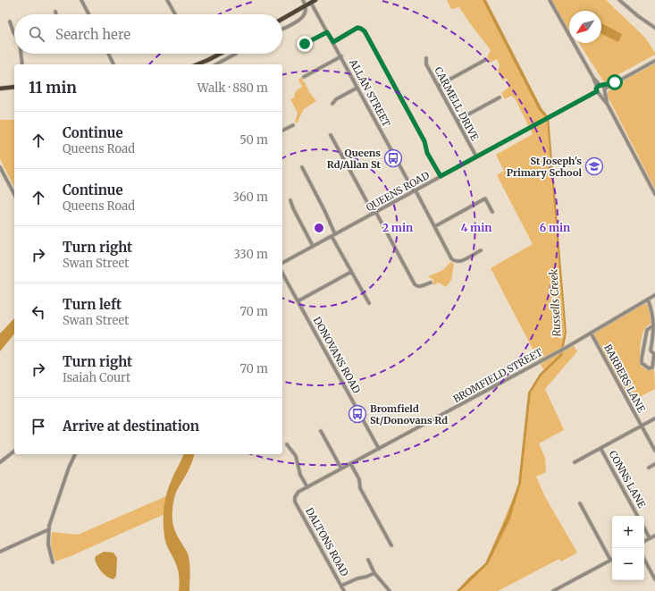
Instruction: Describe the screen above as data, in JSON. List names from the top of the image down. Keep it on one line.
{"streets":{"street":["ALLAN STREET","CARMELL DRIVE","QUEENS ROAD","DONOVANS ROAD","BROMFIELD STREET","BARBERS LANE","CONNS LANE","DALTONS ROAD"]},"crossings":[["ALLAN STREET","QUEENS ROAD"],["CARMELL DRIVE","QUEENS ROAD"],["DONOVANS ROAD","BROMFIELD STREET"],["BROMFIELD STREET","BARBERS LANE"],["BROMFIELD STREET","DALTONS ROAD"]],"water":["Russells Creek"],"places":{"bus stop":["Queens Rd/Allan St","Bromfield St/Donovans Rd"],"school or university":["St Joseph's Primary School"]},"north":"bottom left","page":{"search":"Search here","heading":["11 min","Walk · 880 m"],"list":[["Continue","Queens Road","50 m"],["Continue","Queens Road","360 m"],["Turn right","Swan Street","330 m"],["Turn left","Swan Street","70 m"],["Turn right","Isaiah Court","70 m"],"Arrive at destination"],"map_buttons":["+","−"]},"rings":["2 min","4 min","6 min"]}
